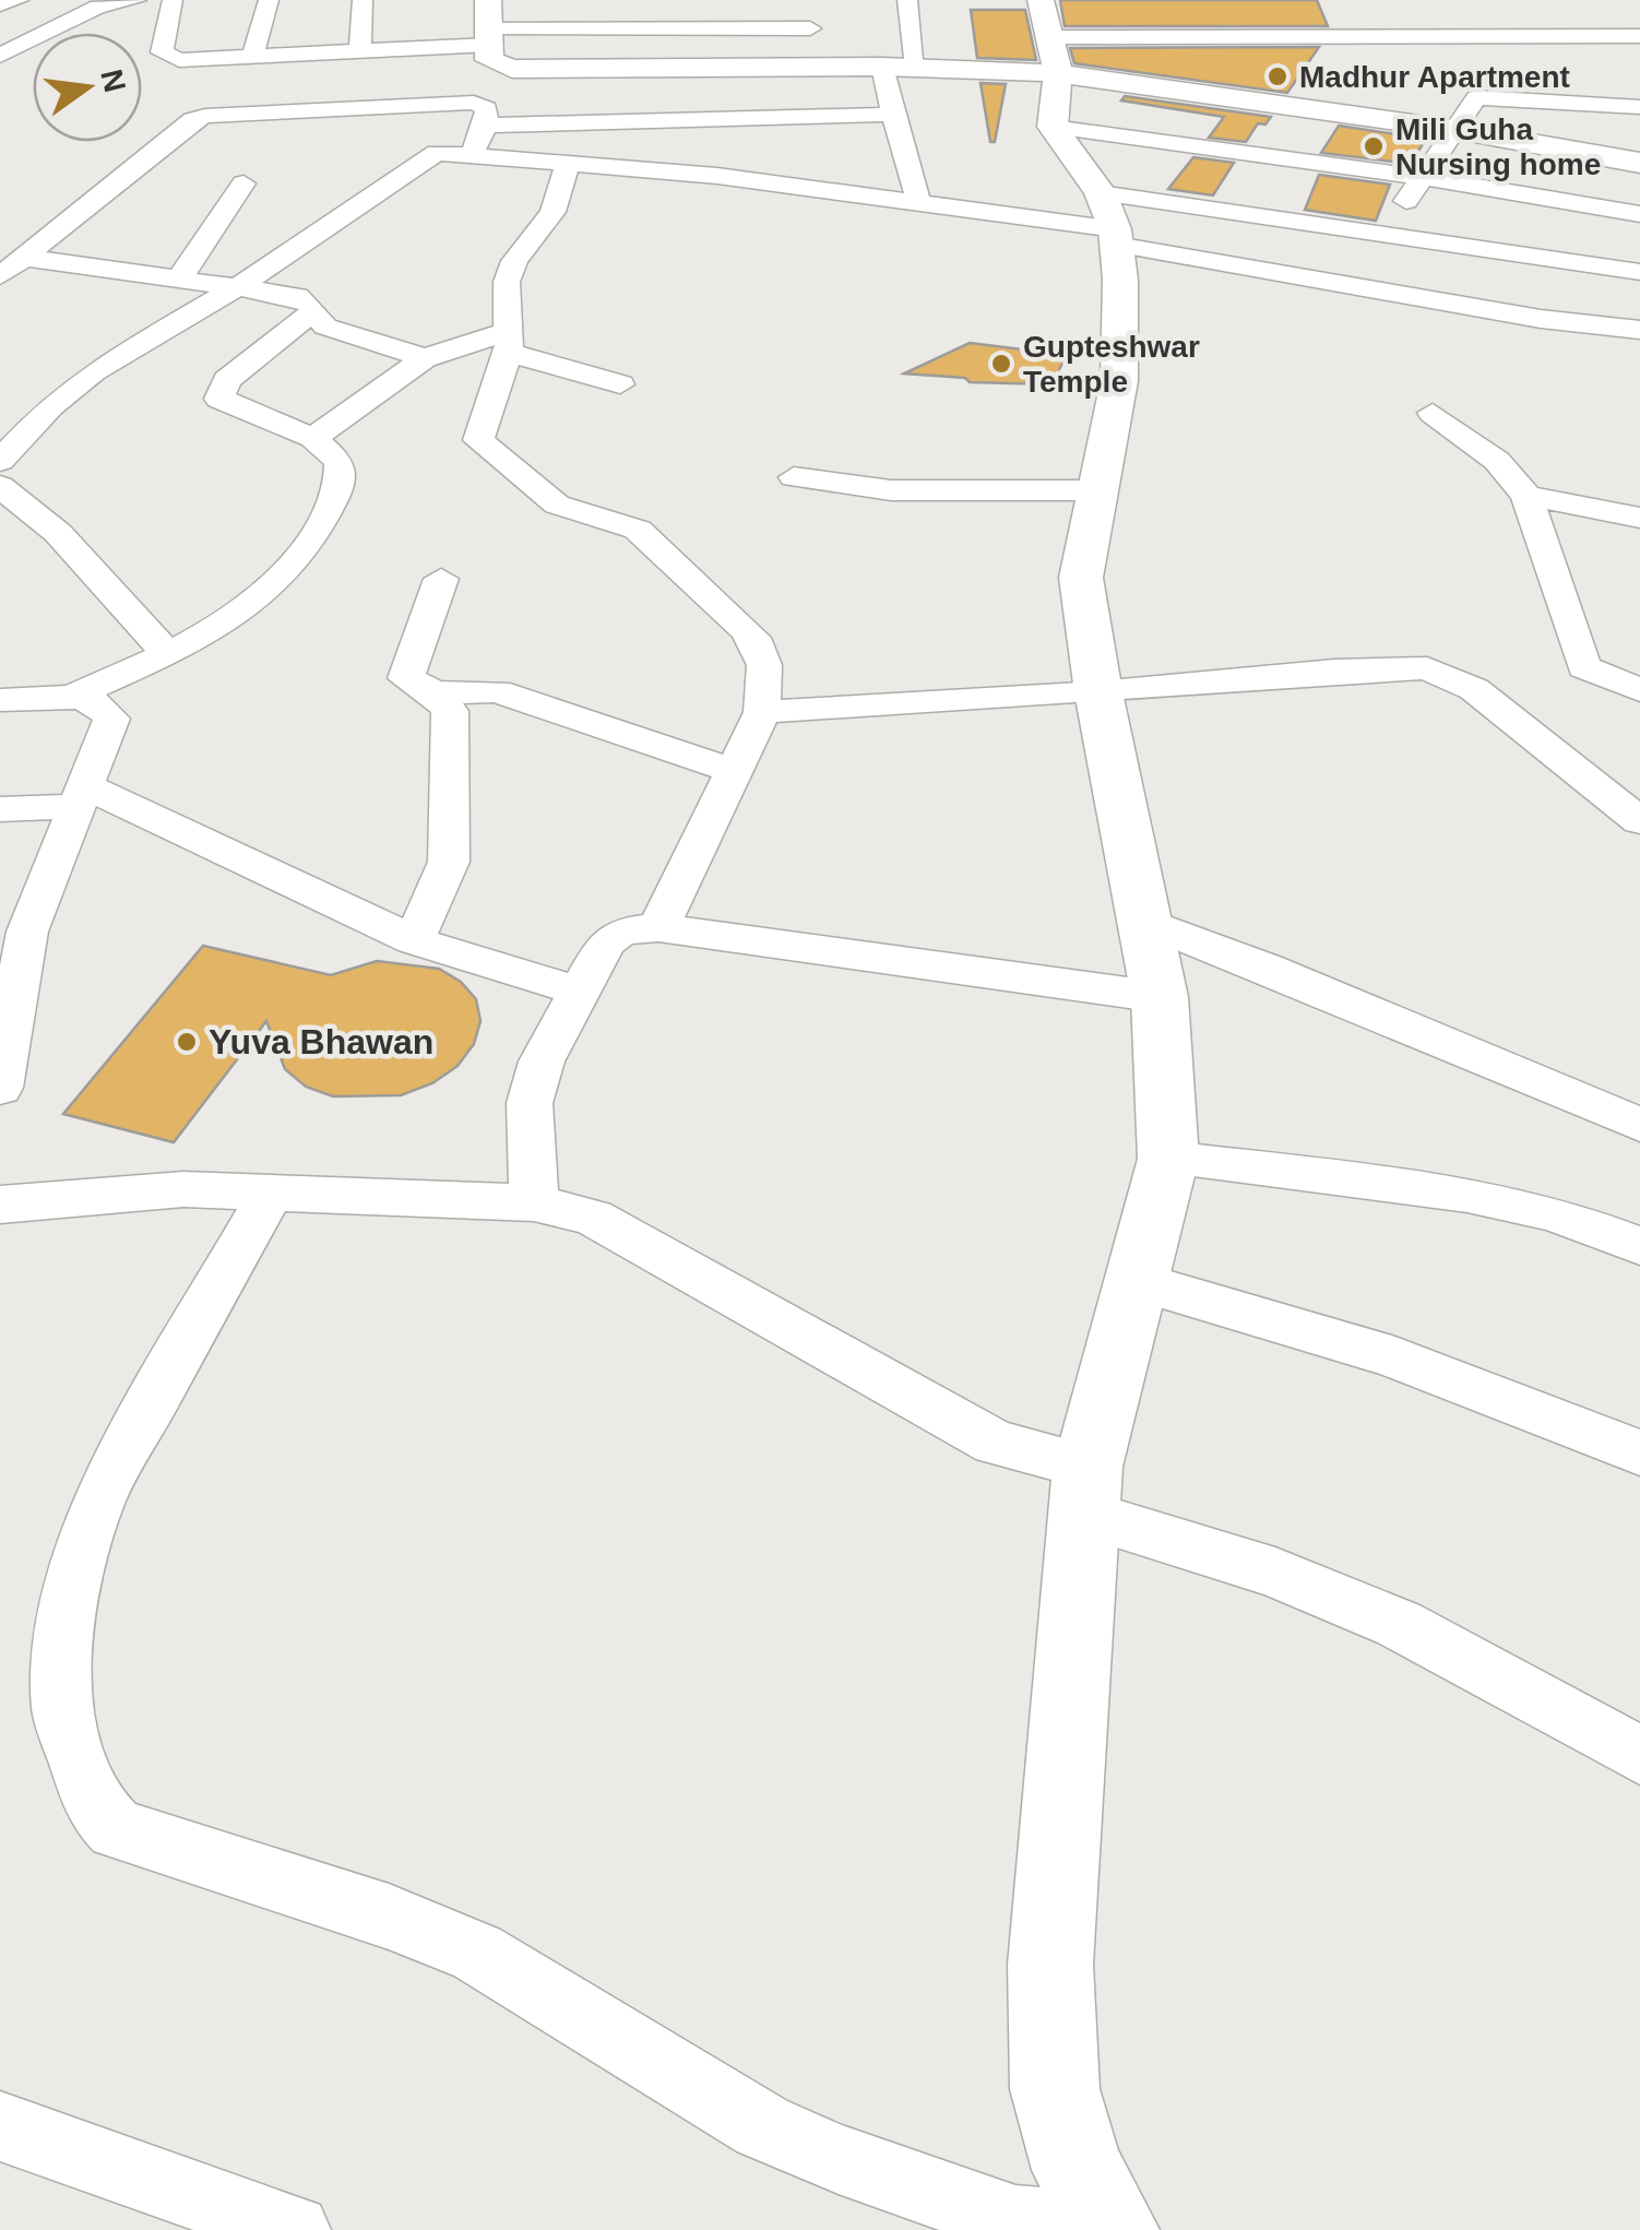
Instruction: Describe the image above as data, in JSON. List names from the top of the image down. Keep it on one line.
{"places":["Madhur Apartment","Mili Guha Nursing home","Gupteshwar Temple","Yuva Bhawan"],"north":"right"}
